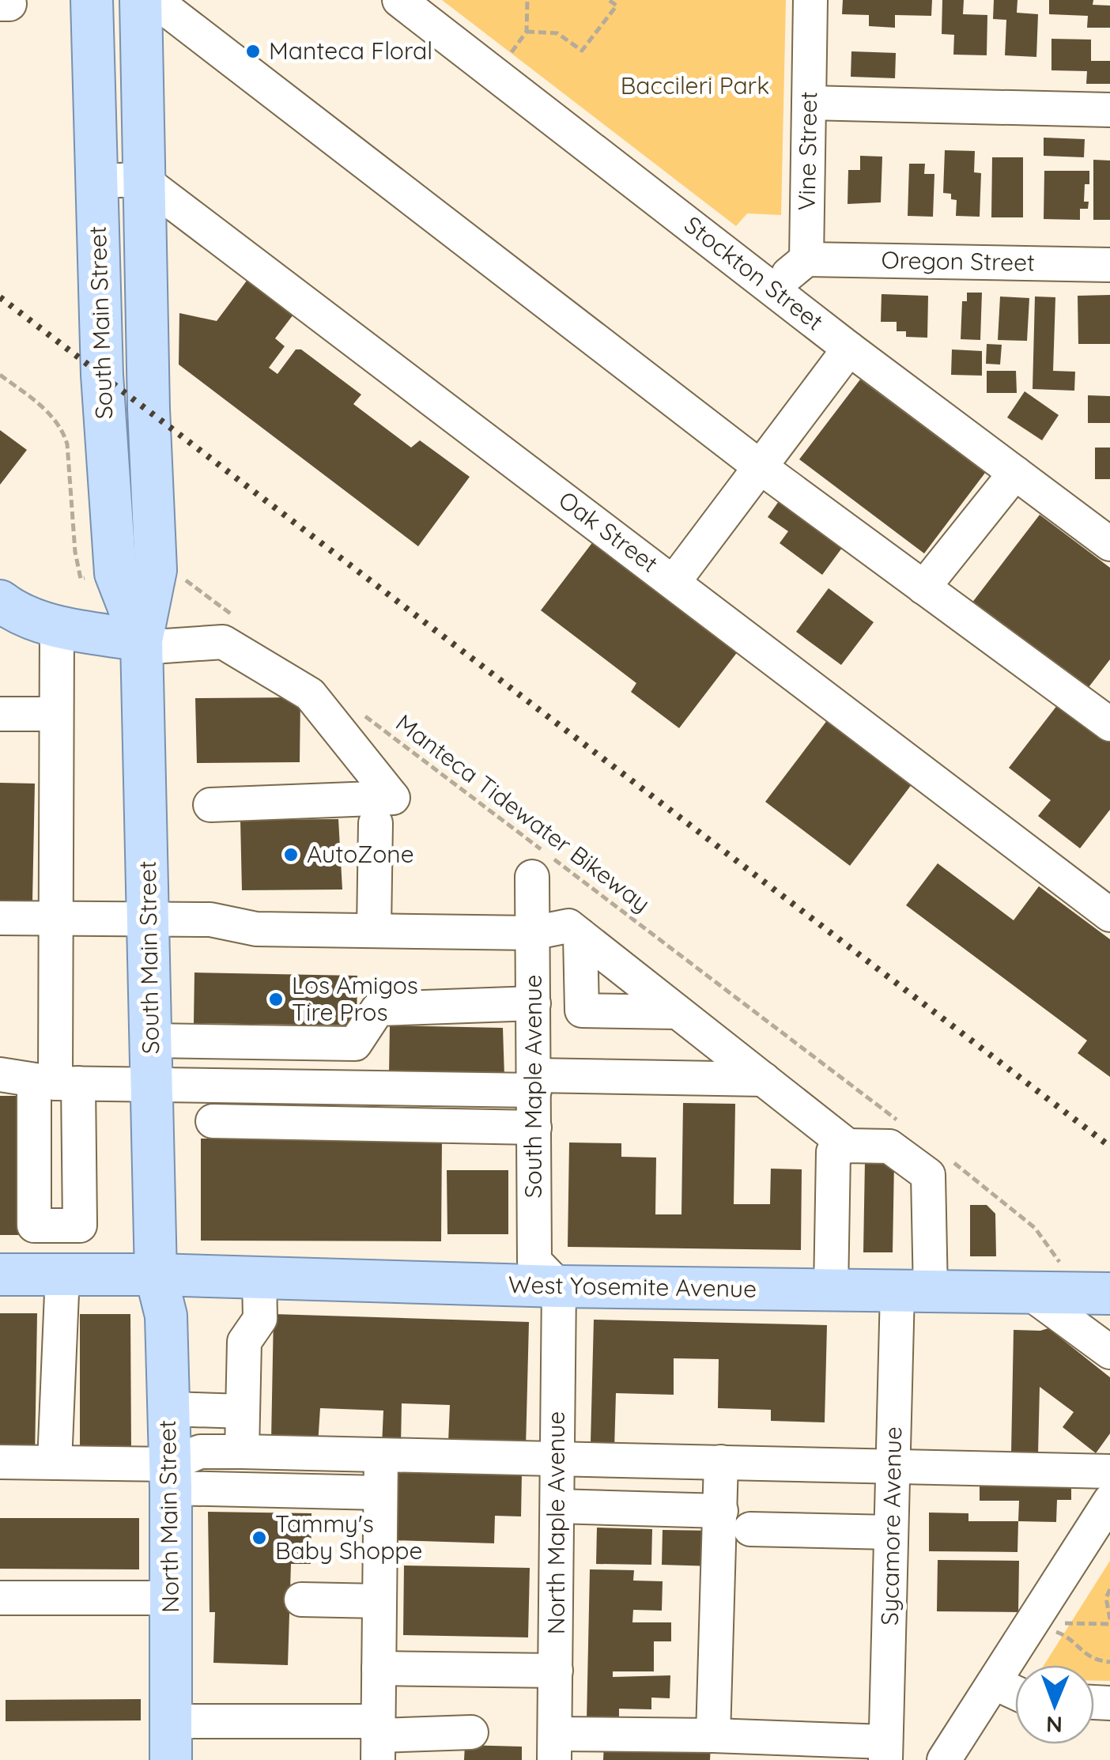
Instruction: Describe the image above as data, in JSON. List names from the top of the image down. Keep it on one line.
{"streets":{"main road":["South Main Street","West Yosemite Avenue","North Main Street"],"street":["Vine Street","Oregon Street","Stockton Street","Oak Street","South Maple Avenue","North Maple Avenue","Sycamore Avenue"],"path":["Manteca Tidewater Bikeway"]},"crossings":[["Vine Street","Oregon Street"],["South Main Street","Oak Street"],["South Main Street","West Yosemite Avenue"],["South Main Street","North Main Street"],["South Maple Avenue","West Yosemite Avenue"],["South Maple Avenue","North Maple Avenue"],["West Yosemite Avenue","North Main Street"],["West Yosemite Avenue","North Maple Avenue"],["West Yosemite Avenue","Sycamore Avenue"]],"parks":["Baccileri Park"],"places":["Manteca Floral","AutoZone","Los Amigos Tire Pros","Tammy's Baby Shoppe"],"north":"bottom"}
